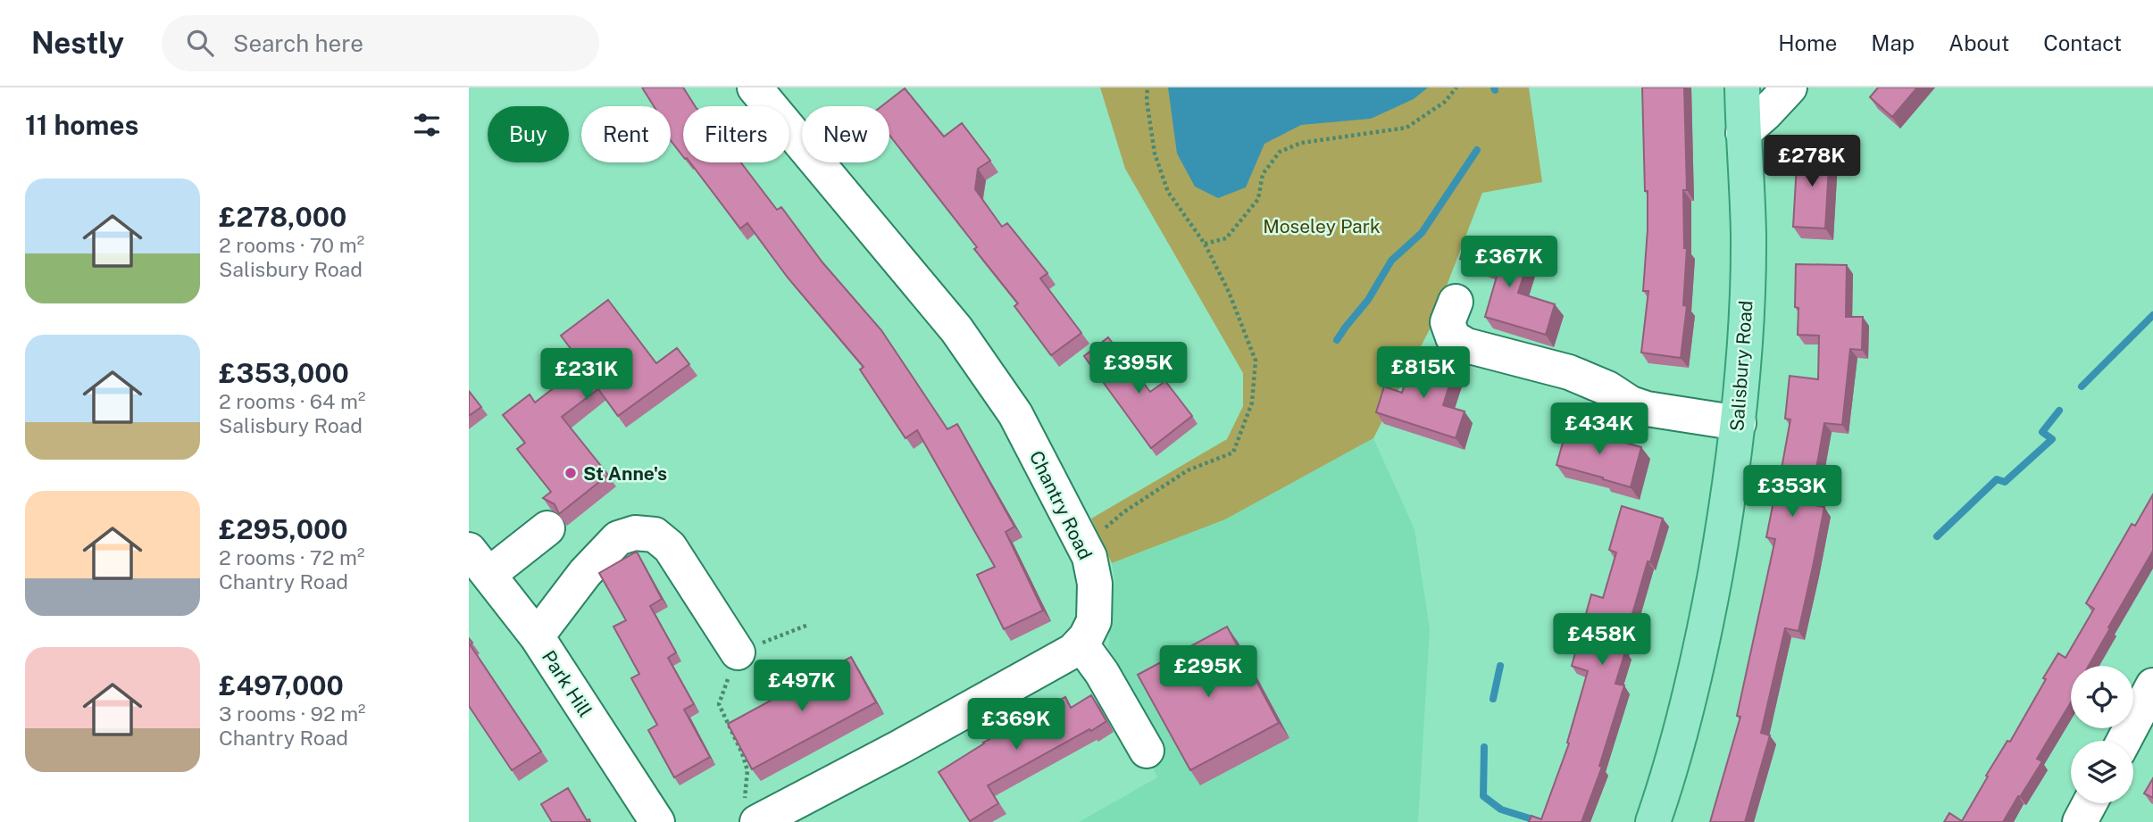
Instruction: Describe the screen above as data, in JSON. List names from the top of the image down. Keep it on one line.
{"streets":{"main road":["Salisbury Road"],"street":["Chantry Road","Park Hill"]},"parks":["Moseley Park"],"places":["St Anne's"],"page":{"header":"Nestly","search":"Search here","nav":["Home","Map","About","Contact"],"heading":"11 homes","chip":["Buy","Rent","Filters","New"],"price":["£278K","£367K","£395K","£815K","£231K","£434K","£353K","£458K","£295K","£497K","£369K"],"list":[{"name":"£278,000","note":"2 rooms · 70 m² · Salisbury Road"},{"name":"£353,000","note":"2 rooms · 64 m² · Salisbury Road"},{"name":"£295,000","note":"2 rooms · 72 m² · Chantry Road"},{"name":"£497,000","note":"3 rooms · 92 m² · Chantry Road"}]}}
